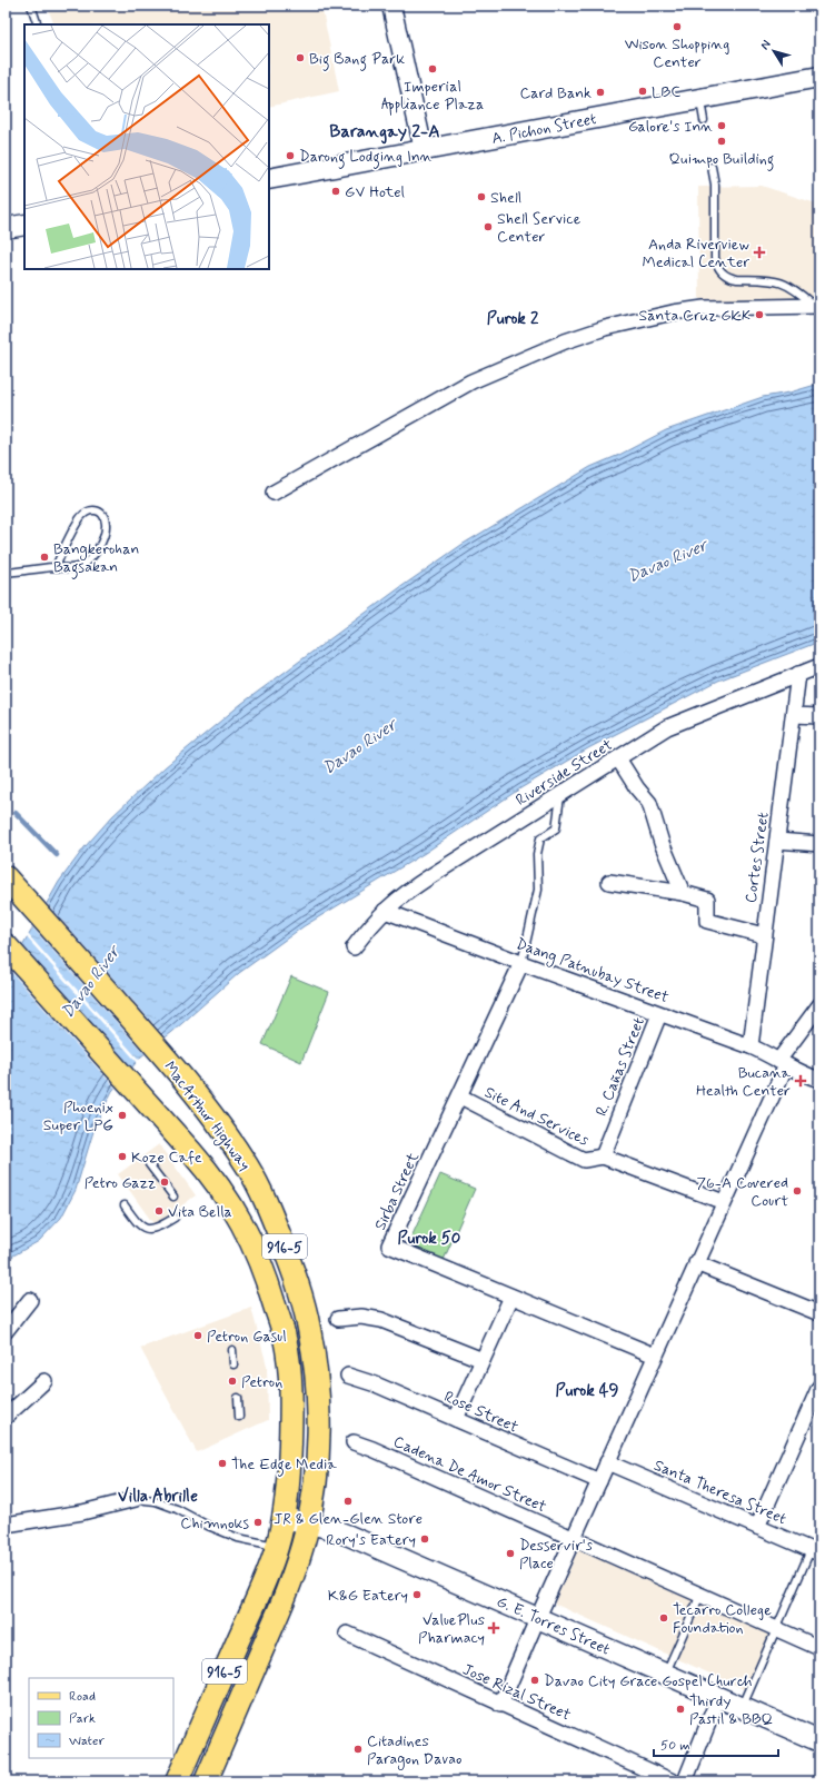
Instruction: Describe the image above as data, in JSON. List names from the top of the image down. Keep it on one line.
{"streets":{"main road":["A. Pichon Street","MacArthur Highway","916-5","G. E. Torres Street"],"street":["Riverside Street","Cortes Street","Daang Patnubay Street","R. Cañas Street","Site And Services","Sirba Street","Rose Street","Cadena De Amor Street","Santa Theresa Street","Jose Rizal Street"]},"crossings":[["Riverside Street","Cortes Street"],["Riverside Street","Daang Patnubay Street"],["Cortes Street","Daang Patnubay Street"],["Daang Patnubay Street","R. Cañas Street"],["Daang Patnubay Street","Sirba Street"],["R. Cañas Street","Site And Services"],["MacArthur Highway","G. E. Torres Street"],["Site And Services","Sirba Street"],["916-5","G. E. Torres Street"]],"districts":["Barangay 2-A","Purok 2","Purok 50","Purok 49","Villa Abrille"],"water":["Davao River"],"places":{"other":["Wison Shopping Center","Big Bang Park","Imperial Appliance Plaza","LBC","Card Bank","Galore's Inn","Quimpo Building","Darong Lodging Inn","GV Hotel","Shell","Shell Service Center","Santa Cruz GKK","Bangkerohan Bagsakan","Phoenix Super LPG","Koze Cafe","Petro Gazz","76-A Covered Court","Vita Bella","Petron Gasul","Petron","The Edge Media","JR & Glen-Glen Store","Chimnoks","Rory's Eatery","Desservir's Place","K&G Eatery","Tecarro College Foundation","Davao City Grace Gospel Church","Thirdy Pastil & BBQ","Citadines Paragon Davao"],"health":["Anda Riverview Medical Center","Bucana Health Center","ValuePlus Pharmacy"]},"legend":["Road","Park","Water"],"scale_bar":"50 m","north":"top left"}
